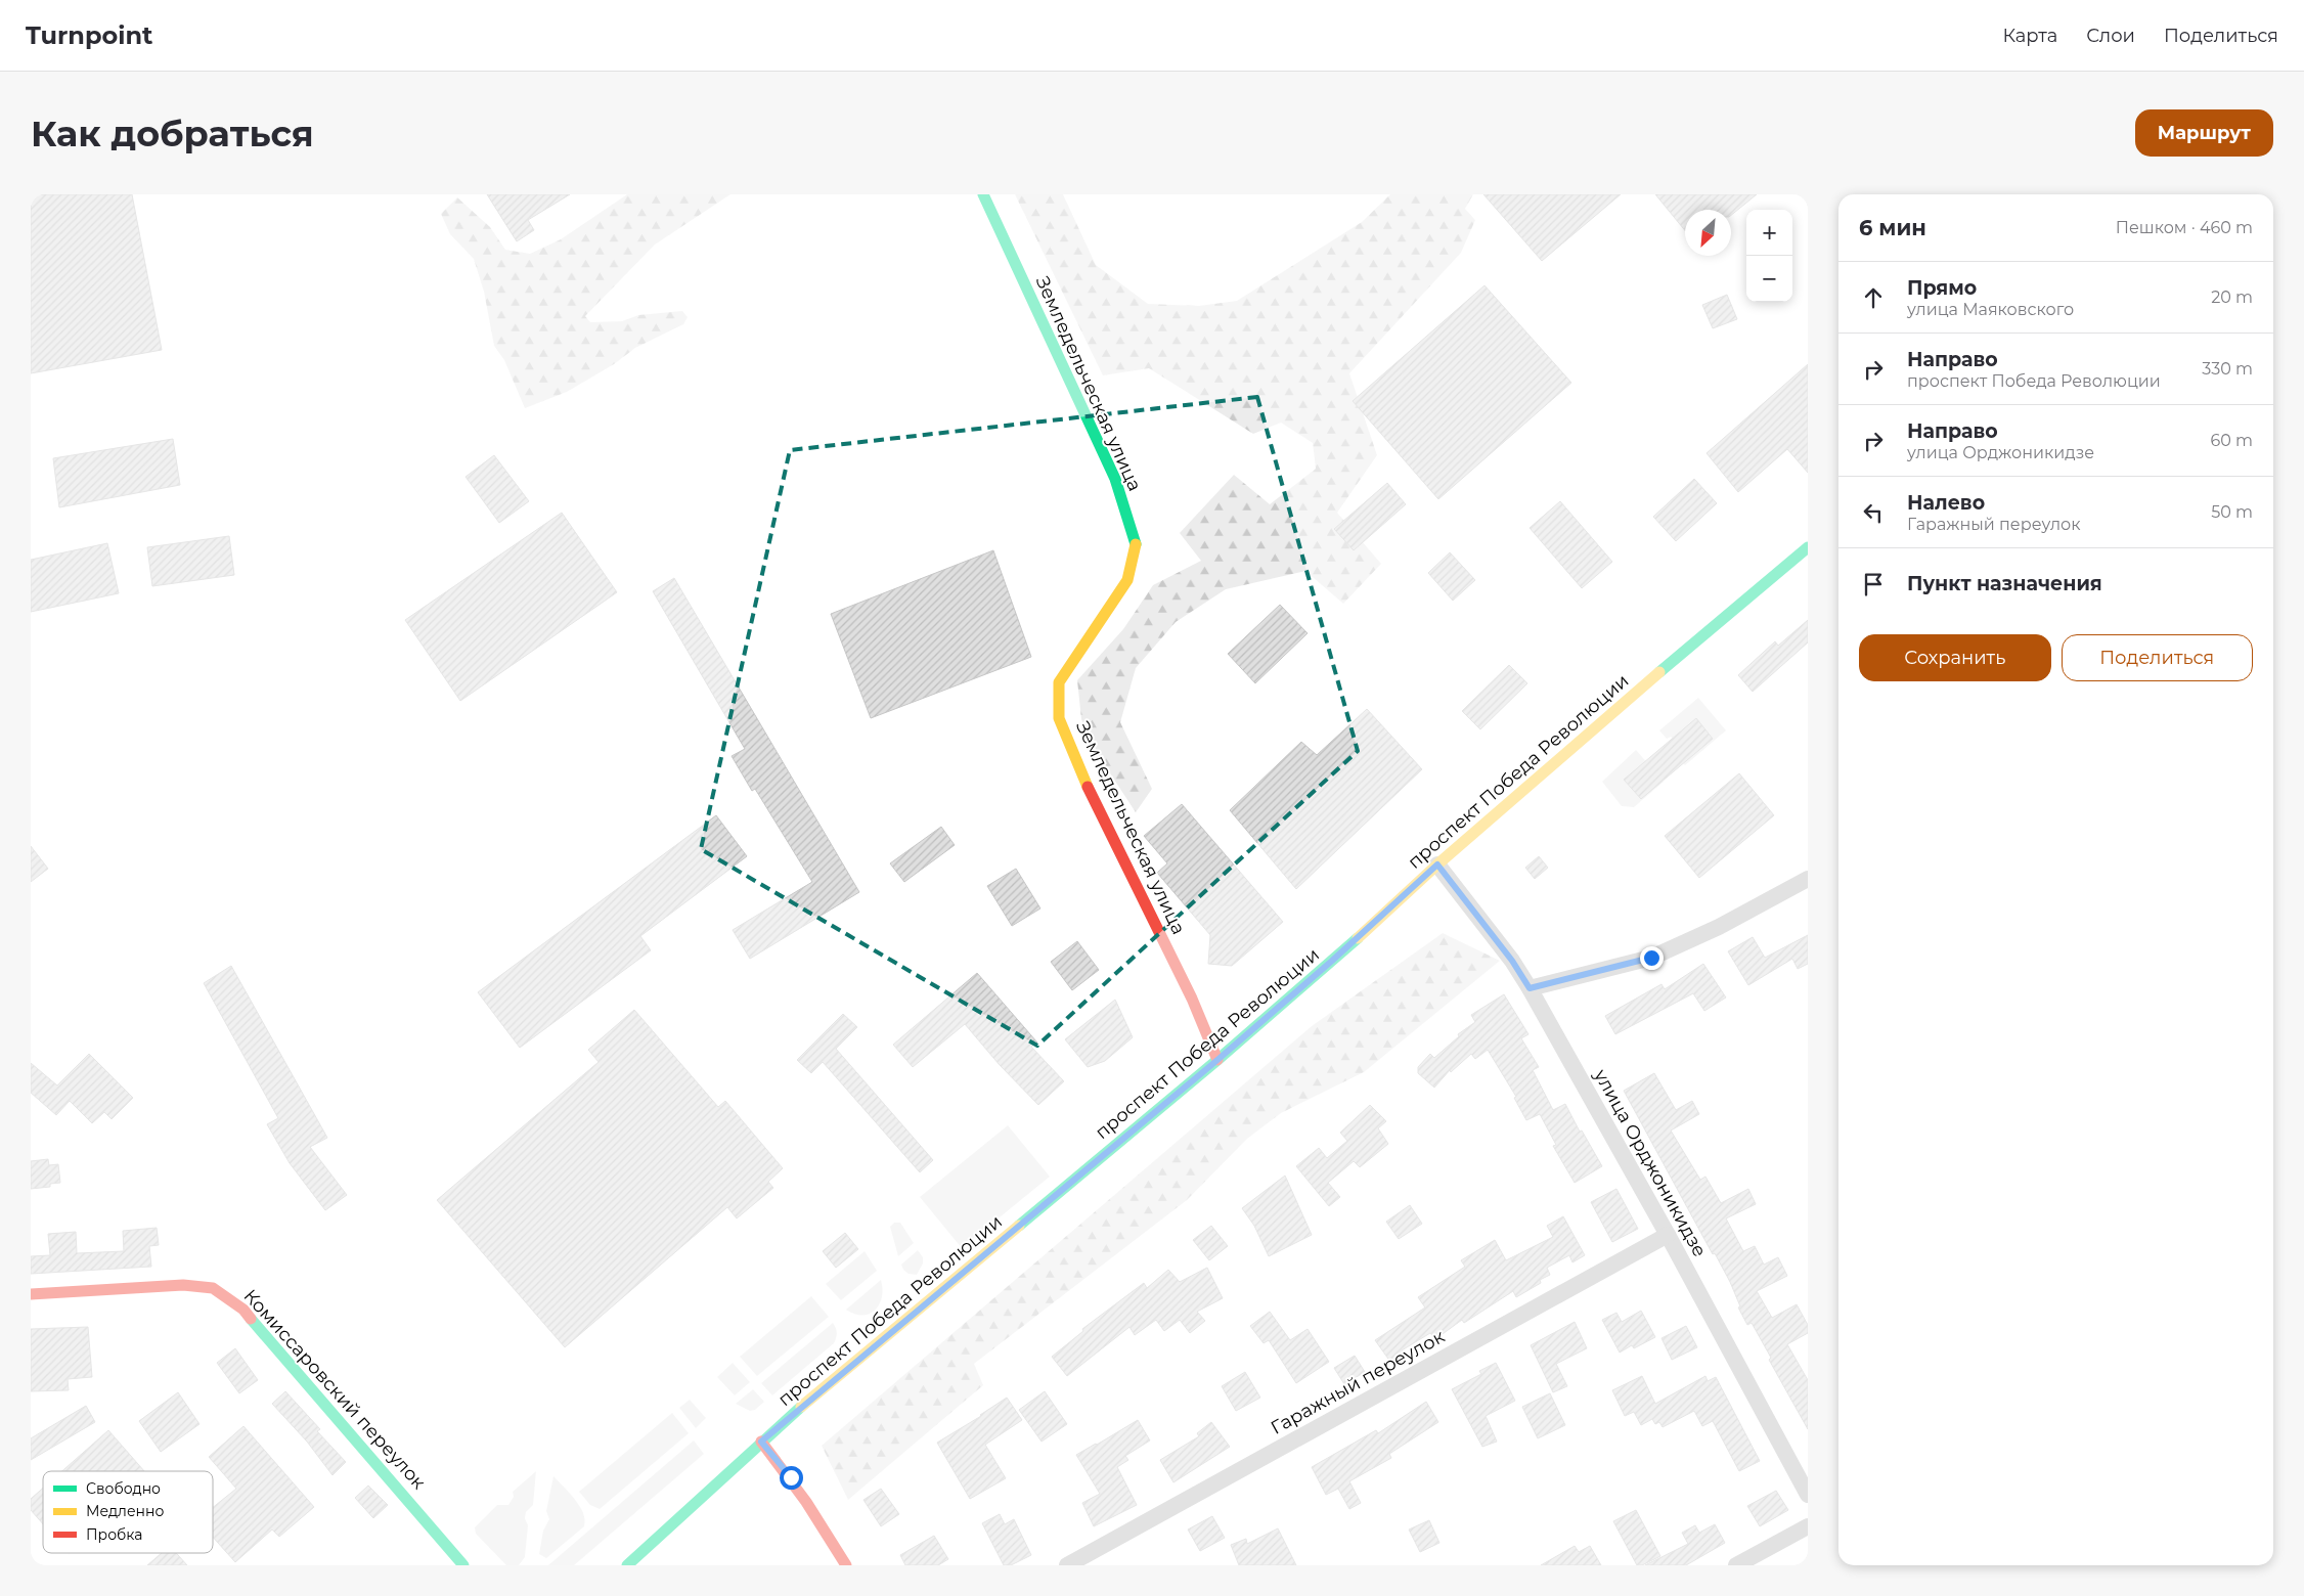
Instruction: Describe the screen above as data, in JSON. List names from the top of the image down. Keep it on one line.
{"streets":{"main road":["Земледельческая улица","проспект Победа Революции","Комиссаровский переулок"],"street":["улица Орджоникидзе","Гаражный переулок"]},"crossings":[["Земледельческая улица","проспект Победа Революции"],["проспект Победа Революции","улица Орджоникидзе"],["улица Орджоникидзе","Гаражный переулок"]],"legend":["Свободно","Медленно","Пробка"],"north":"bottom left","page":{"header":"Turnpoint","nav":["Карта","Слои","Поделиться"],"buttons":["Маршрут",["Сохранить","Поделиться"]],"title":"Как добраться","heading":["6 мин","Пешком · 460 m"],"map_buttons":["+","−"],"list":[["Прямо","улица Маяковского","20 m"],["Направо","проспект Победа Революции","330 m"],["Направо","улица Орджоникидзе","60 m"],["Налево","Гаражный переулок","50 m"],"Пункт назначения"]}}
